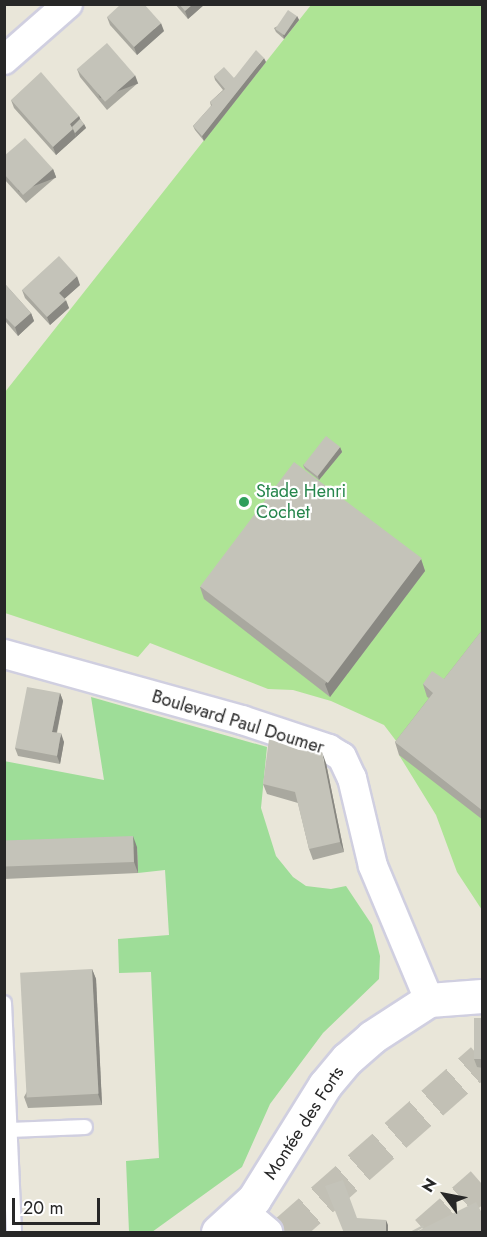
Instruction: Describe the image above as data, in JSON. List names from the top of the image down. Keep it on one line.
{"streets":{"street":["Boulevard Paul Doumer","Montée des Forts"]},"crossings":[["Boulevard Paul Doumer","Montée des Forts"]],"places":["Stade Henri Cochet"],"scale_bar":"20 m","north":"top left"}
